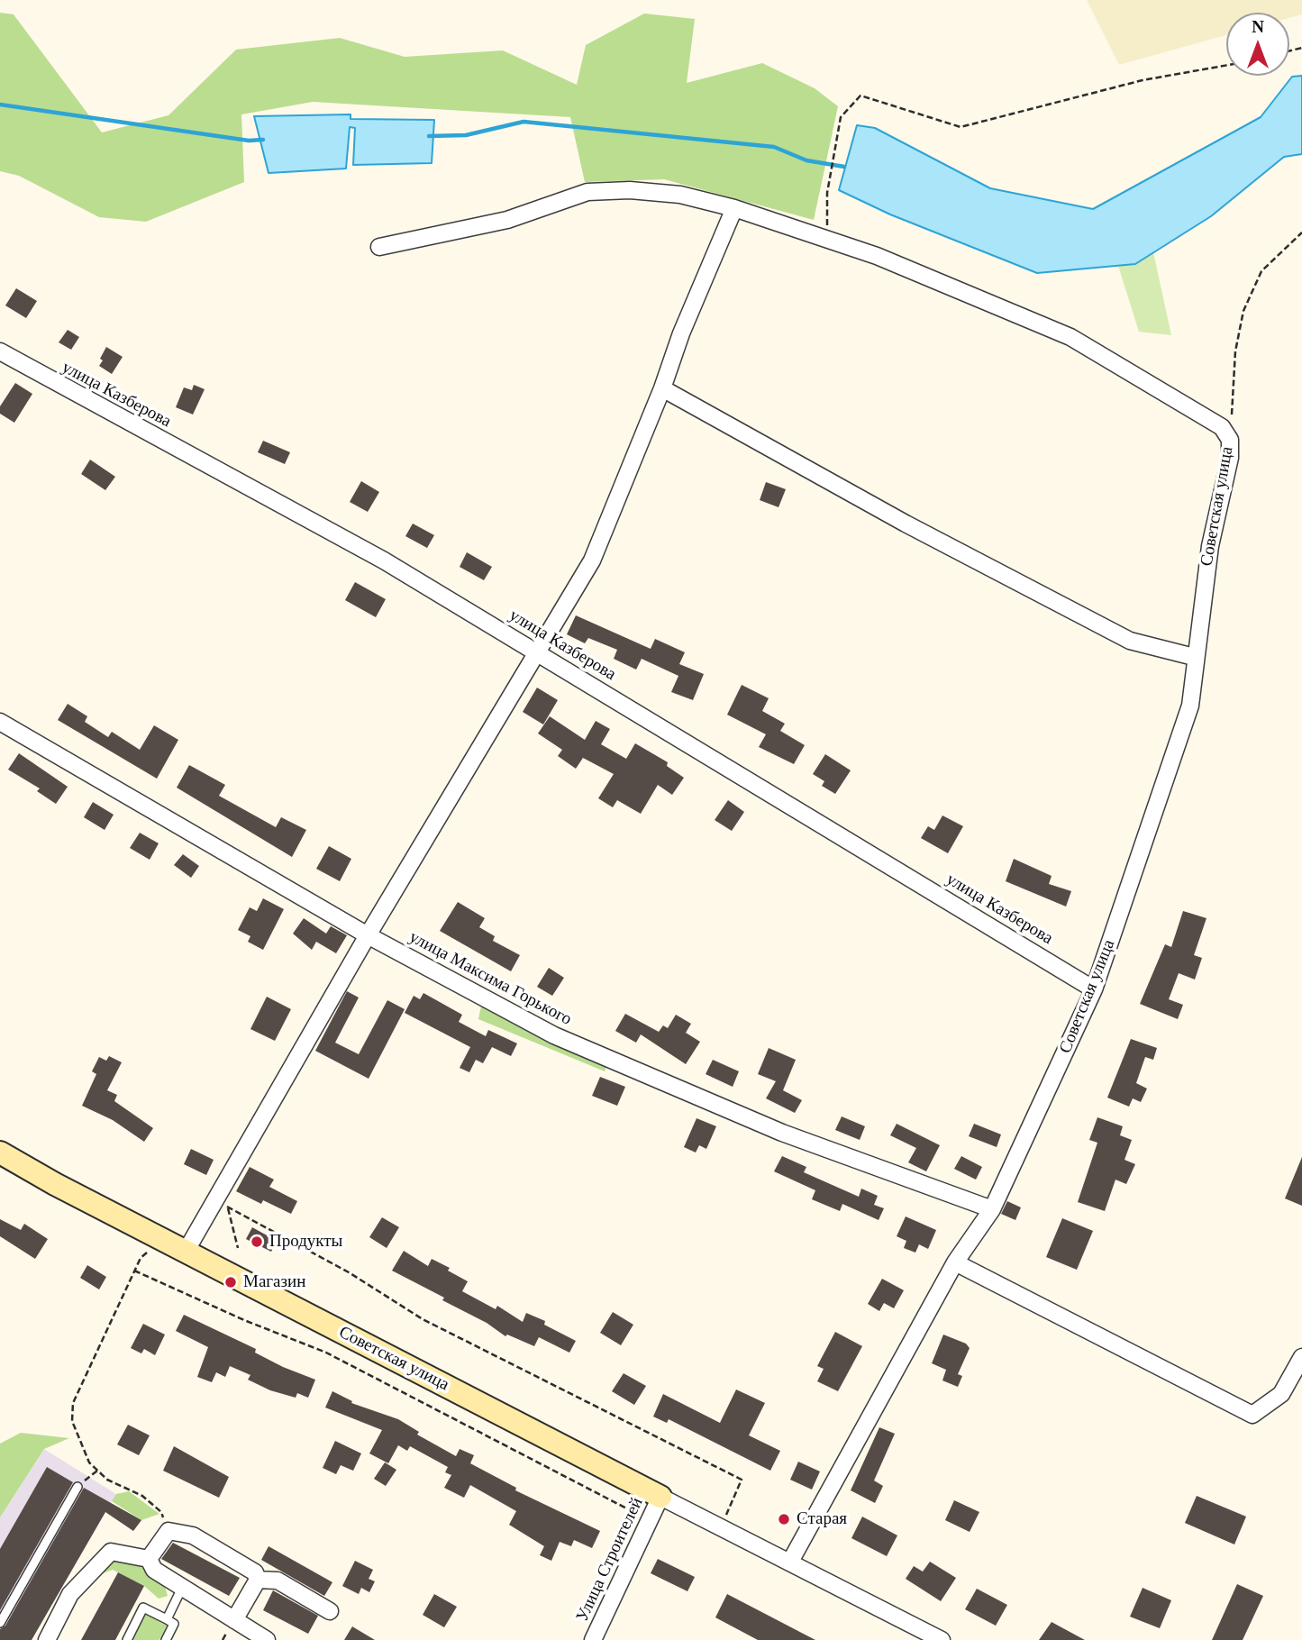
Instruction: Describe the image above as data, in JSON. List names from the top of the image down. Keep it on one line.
{"streets":{"street":["улица Казберова","Советская улица","улица Максима Горького","Улица Строителей"]},"crossings":[["улица Казберова","Советская улица"],["Советская улица","улица Максима Горького"],["Советская улица","Улица Строителей"]],"places":["Продукты","Магазин","Старая"],"north":"top"}
